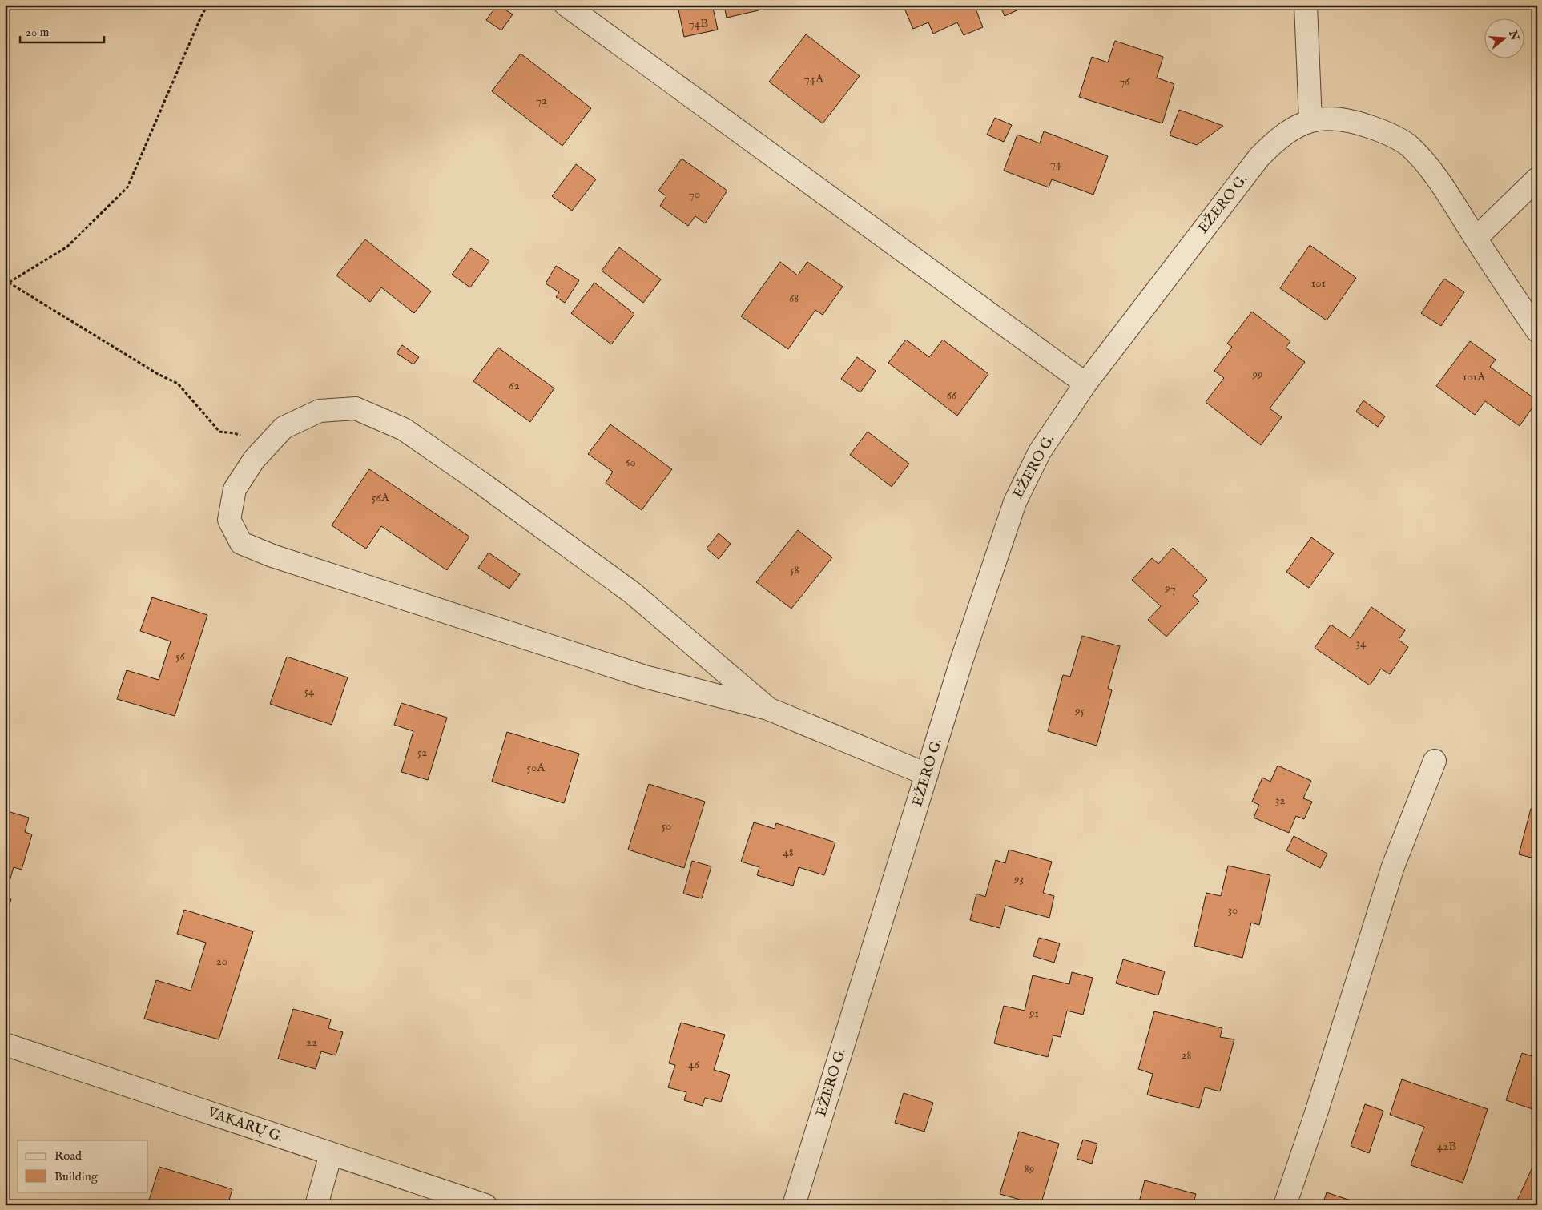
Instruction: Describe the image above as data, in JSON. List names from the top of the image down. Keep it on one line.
{"streets":{"street":["EŽERO G.","VAKARŲ G."]},"house_numbers":["74B","74A","76","72","74","70","101","68","99","101A","62","66","60","56A","58","97","34","56","54","95","52","50A","32","50","48","93","30","20","91","22","28","46","42B","89"],"legend":["Road","Building"],"scale_bar":"20 m","north":"right"}
